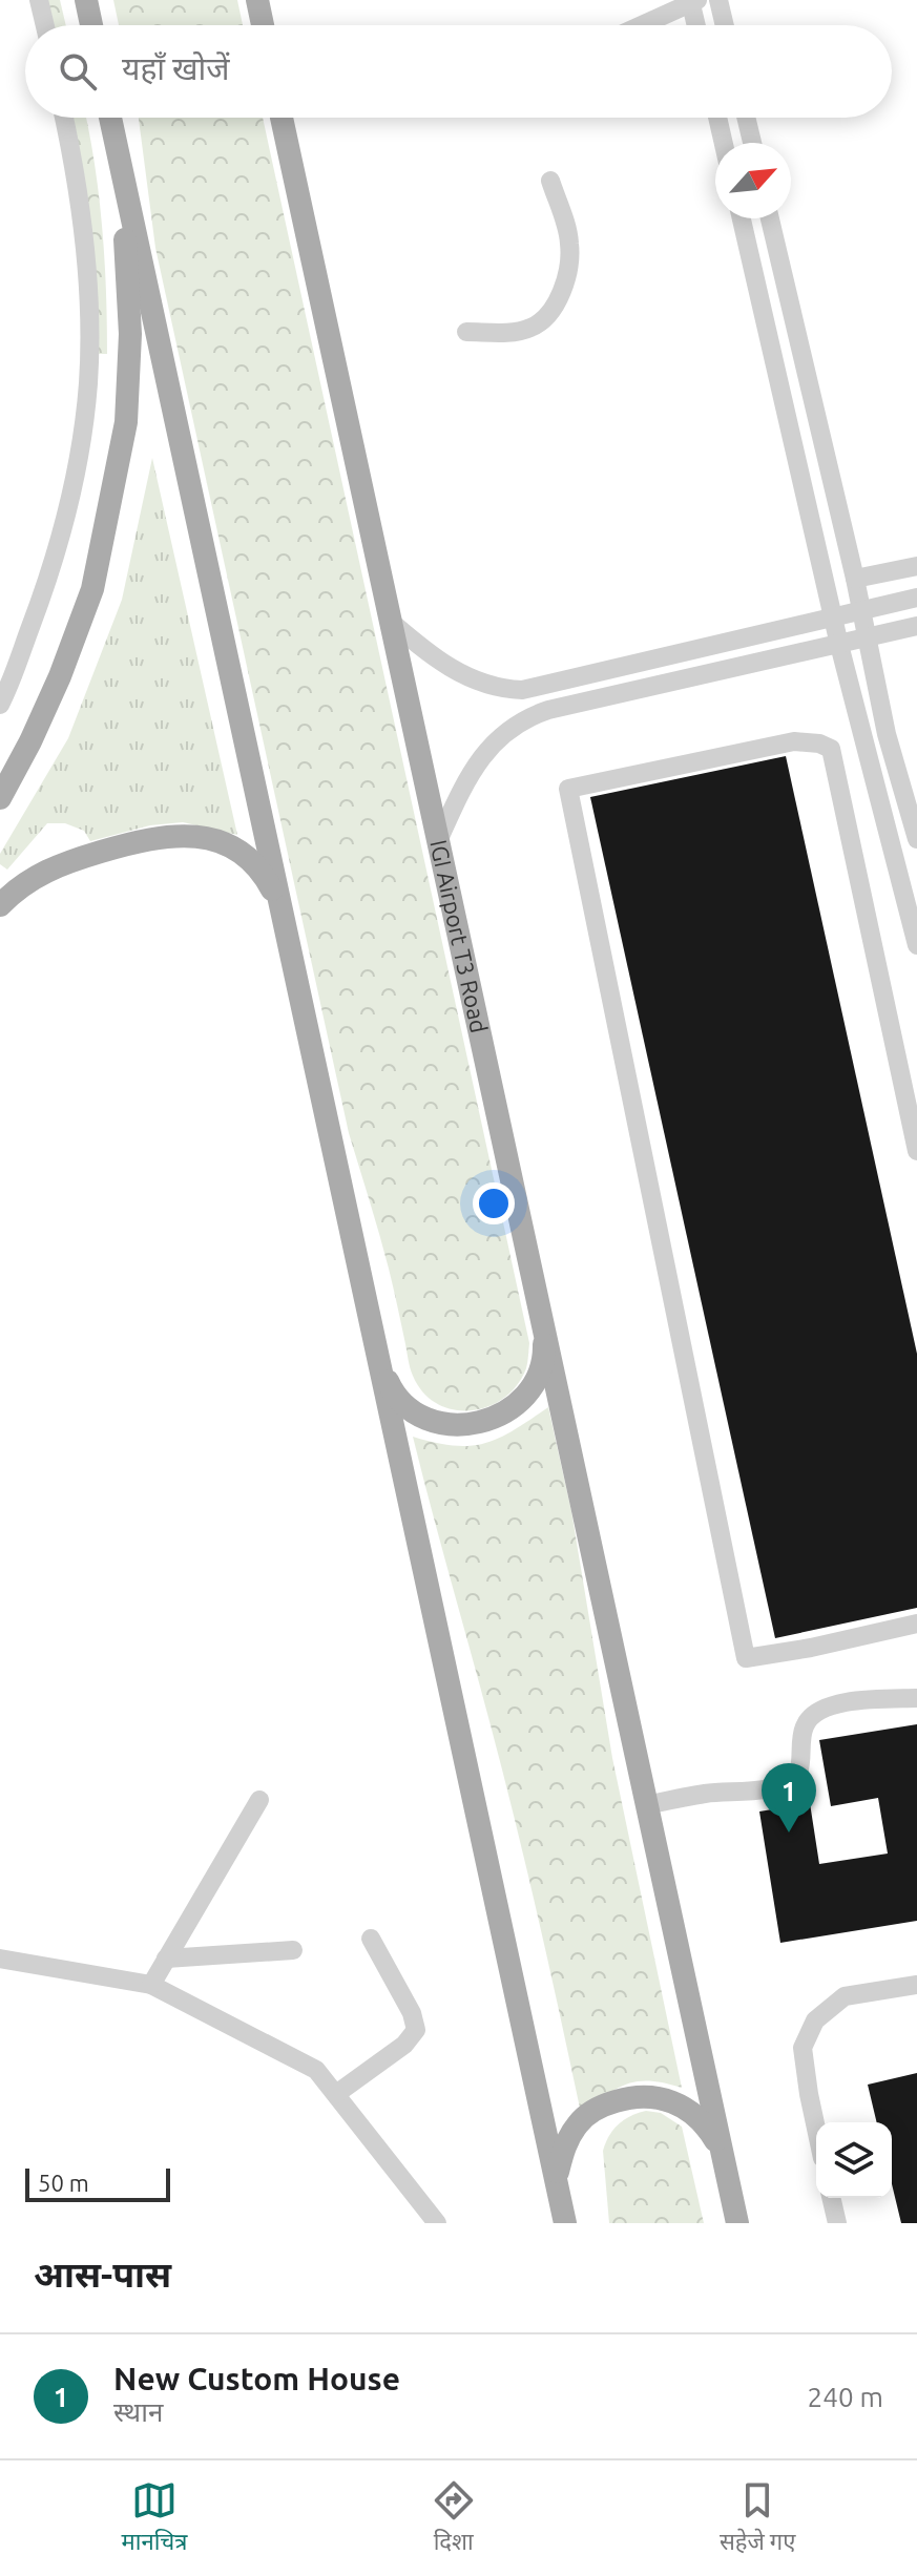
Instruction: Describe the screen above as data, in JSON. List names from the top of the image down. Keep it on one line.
{"streets":{"main road":["IGI Airport T3 Road"]},"scale_bar":"50 m","north":"top right","page":{"search":"यहाँ खोजें","pins":"1","scale":"50 m","heading":"आस-पास","list":[{"mark":"1","name":"New Custom House","note":"स्थान","value":"240 m"}],"nav":["मानचित्र","दिशा","सहेजे गए"]}}
